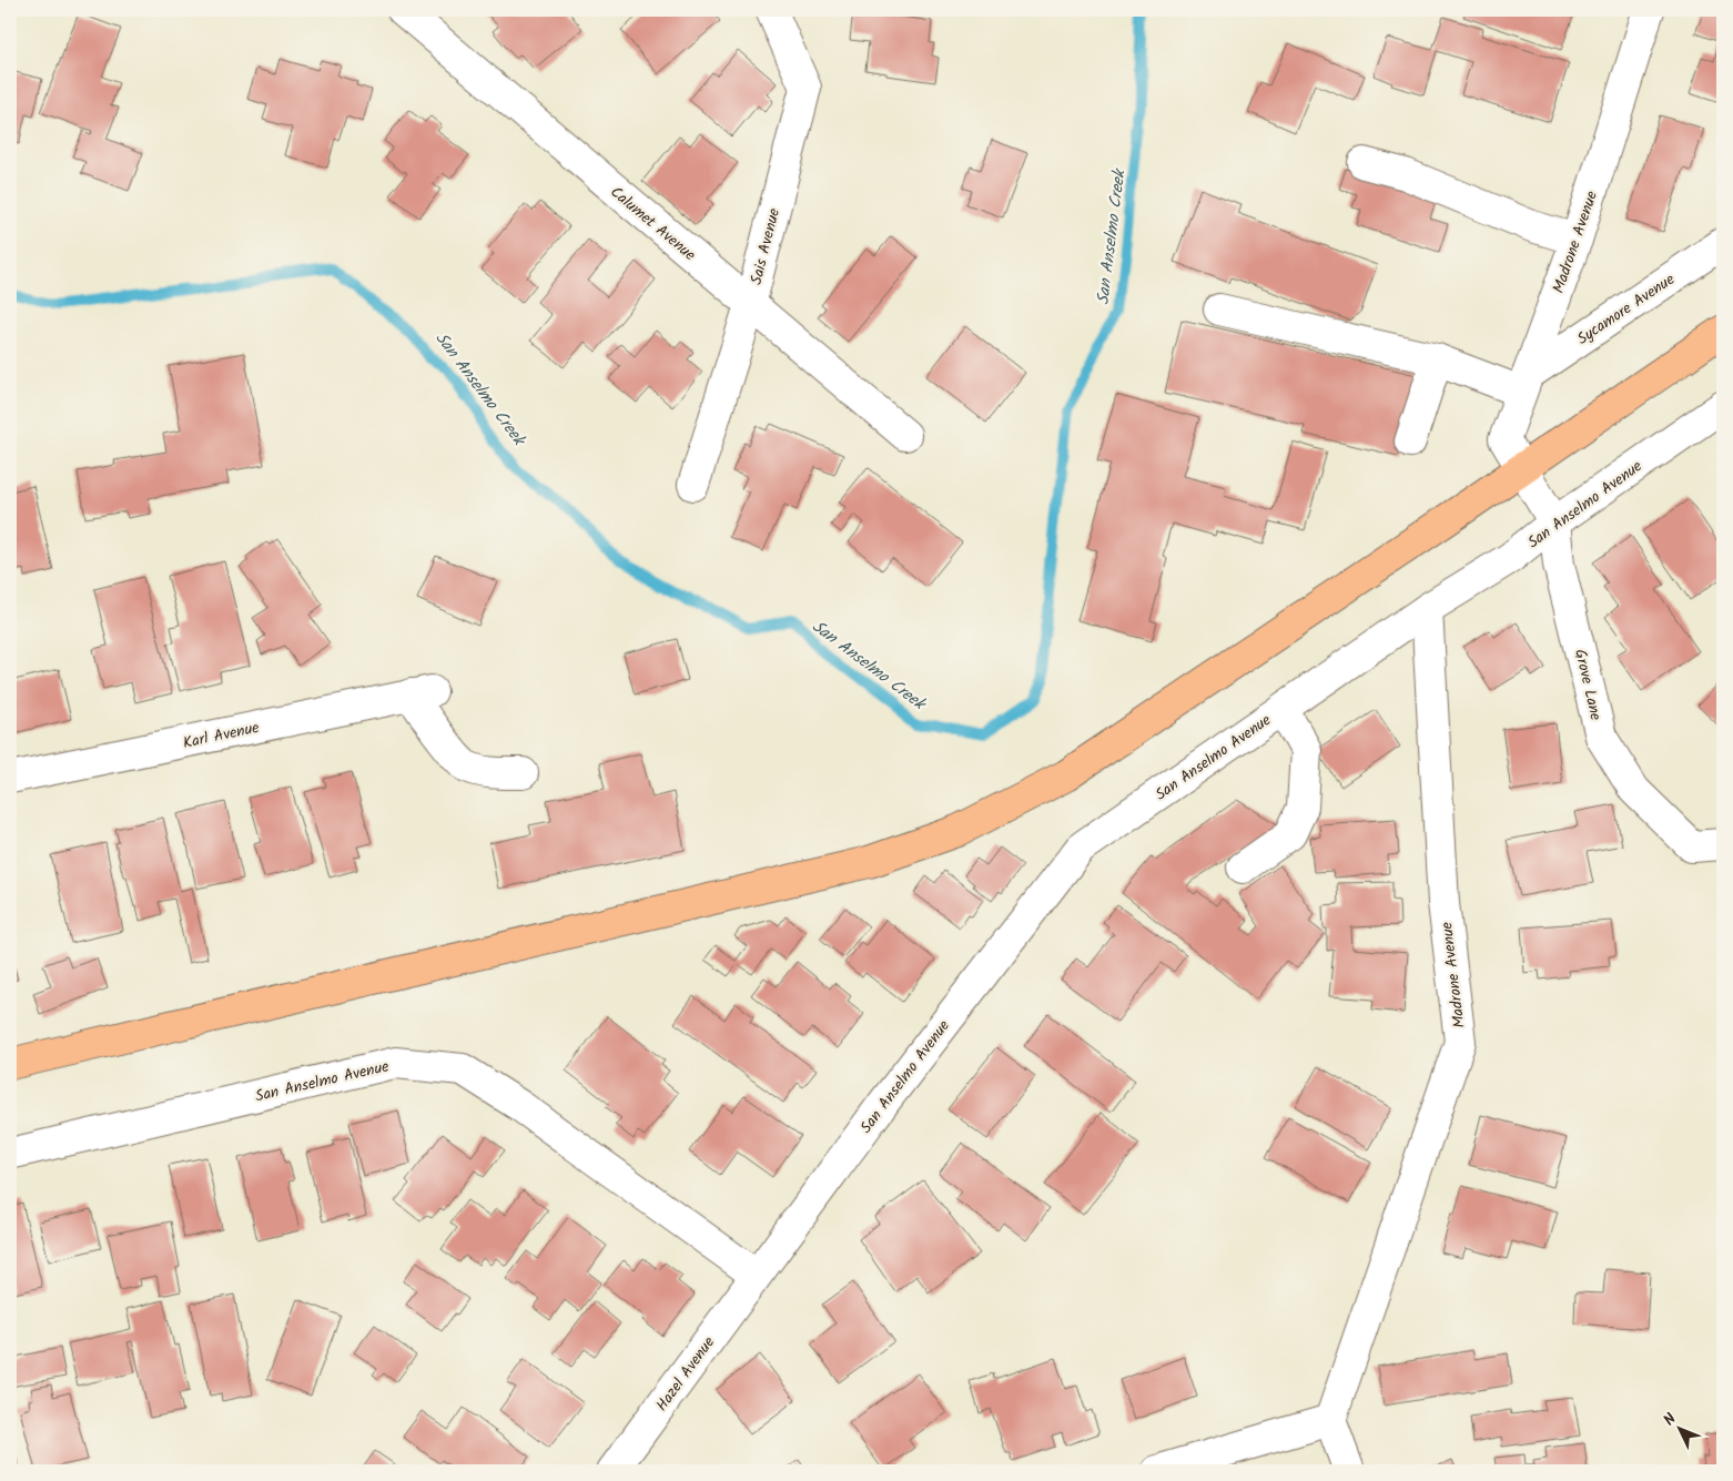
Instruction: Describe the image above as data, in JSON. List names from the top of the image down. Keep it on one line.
{"streets":{"street":["Calumet Avenue","Madrone Avenue","Sais Avenue","Sycamore Avenue","San Anselmo Avenue","Grove Lane","Karl Avenue","Hazel Avenue"]},"crossings":[["Calumet Avenue","Sais Avenue"],["Madrone Avenue","Sycamore Avenue"],["Madrone Avenue","San Anselmo Avenue"],["Madrone Avenue","Grove Lane"],["San Anselmo Avenue","Grove Lane"],["San Anselmo Avenue","Hazel Avenue"]],"water":["San Anselmo Creek"],"north":"top left"}
